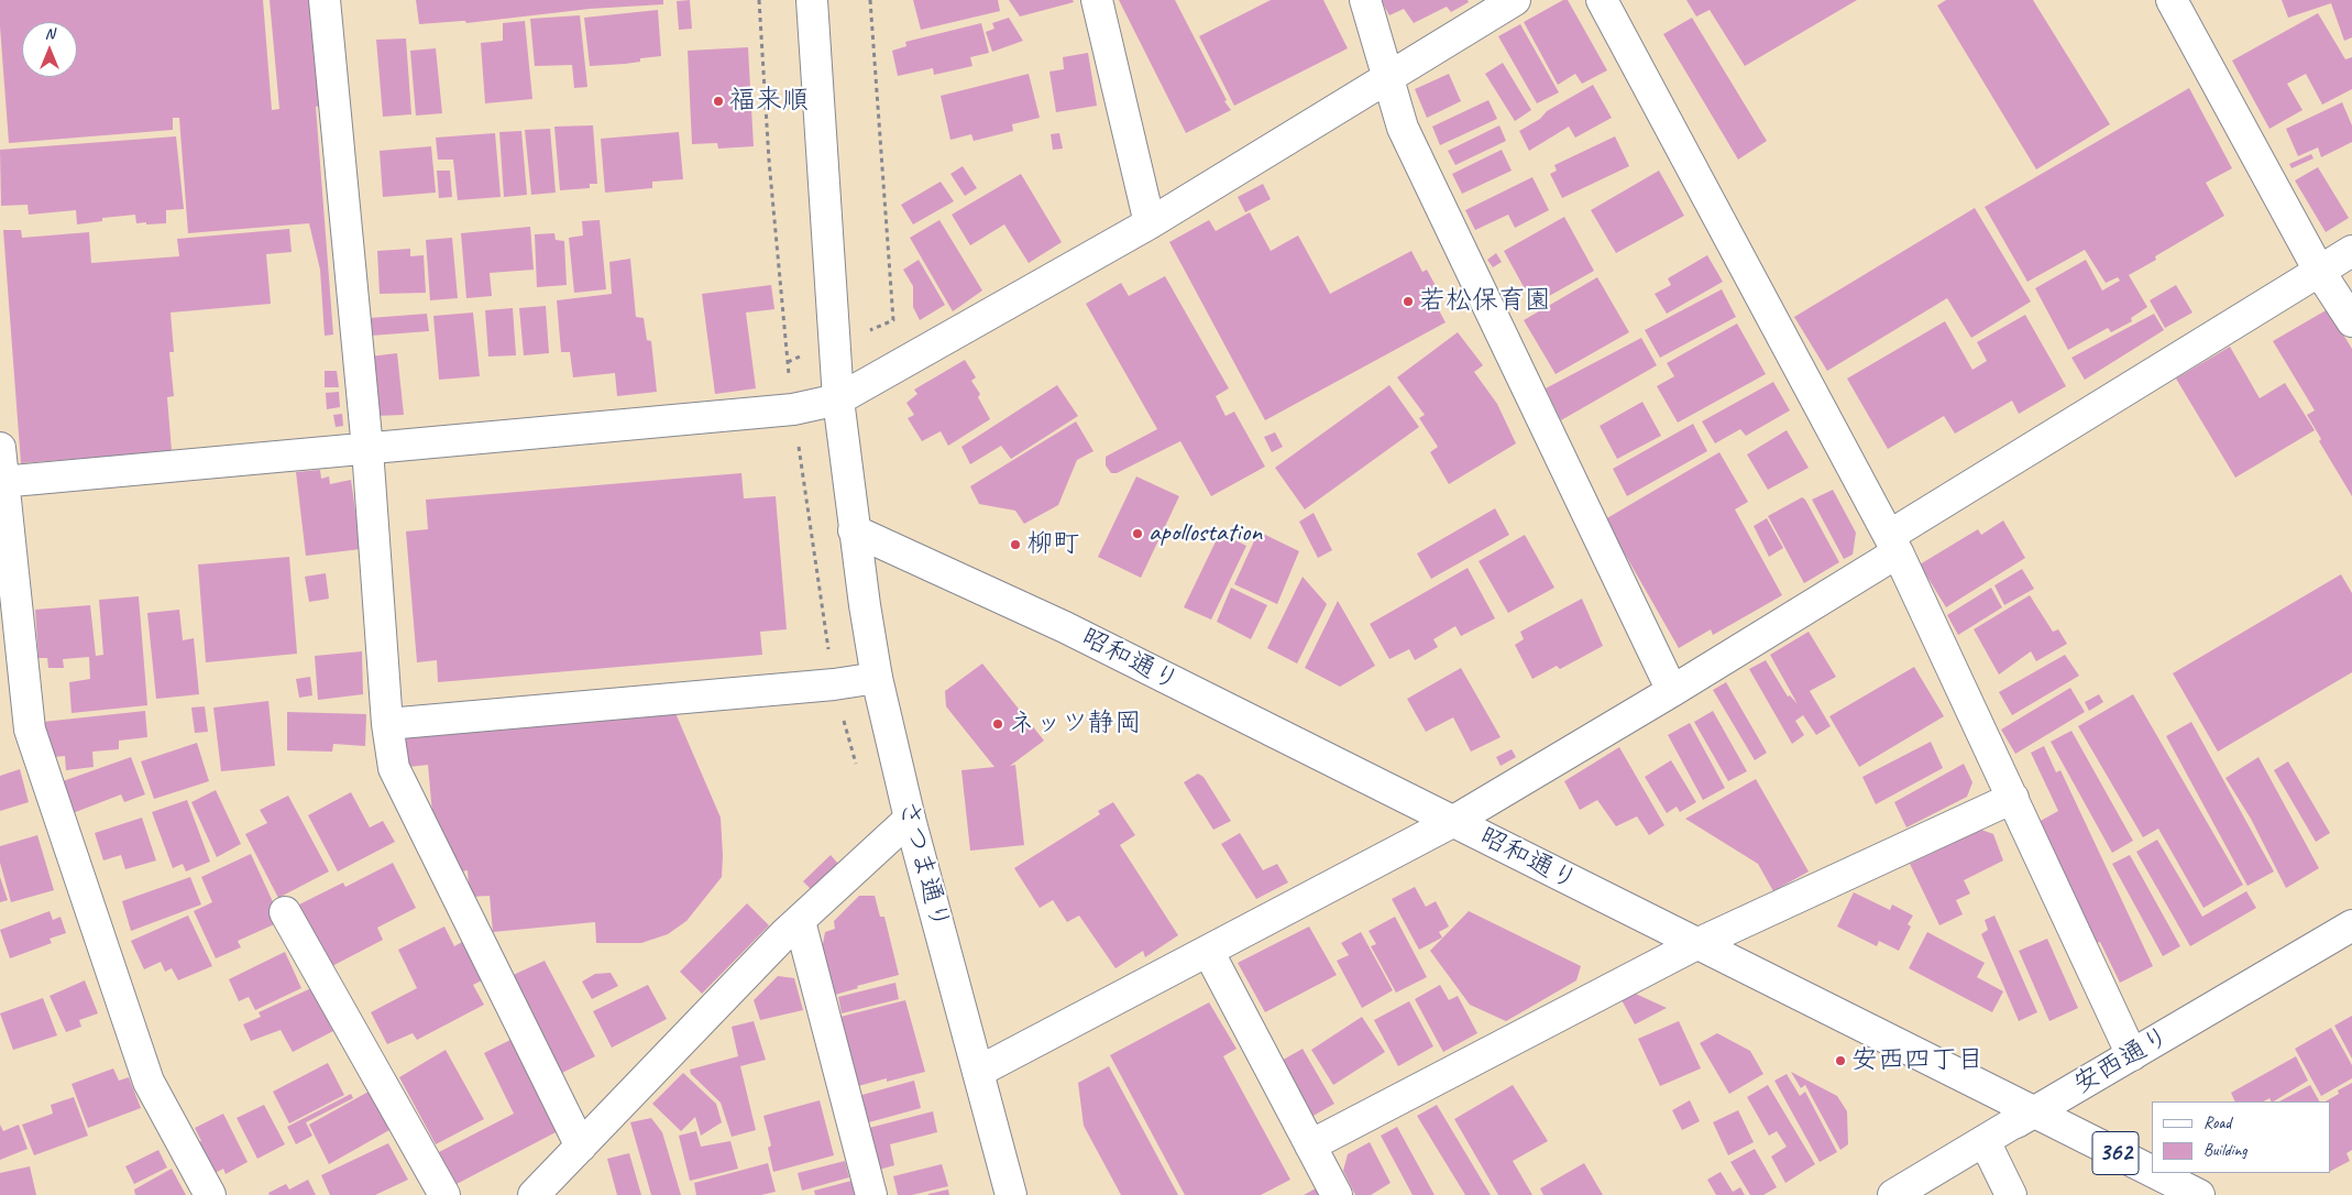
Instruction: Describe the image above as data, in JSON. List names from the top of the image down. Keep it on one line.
{"streets":{"main road":["昭和通り","さつま通り","安西通り","362"]},"crossings":[["昭和通り","さつま通り"],["昭和通り","安西通り"]],"places":["福来順","若松保育園","apollostation","柳町","ネッツ静岡","安西四丁目"],"legend":["Road","Building"],"north":"top"}
